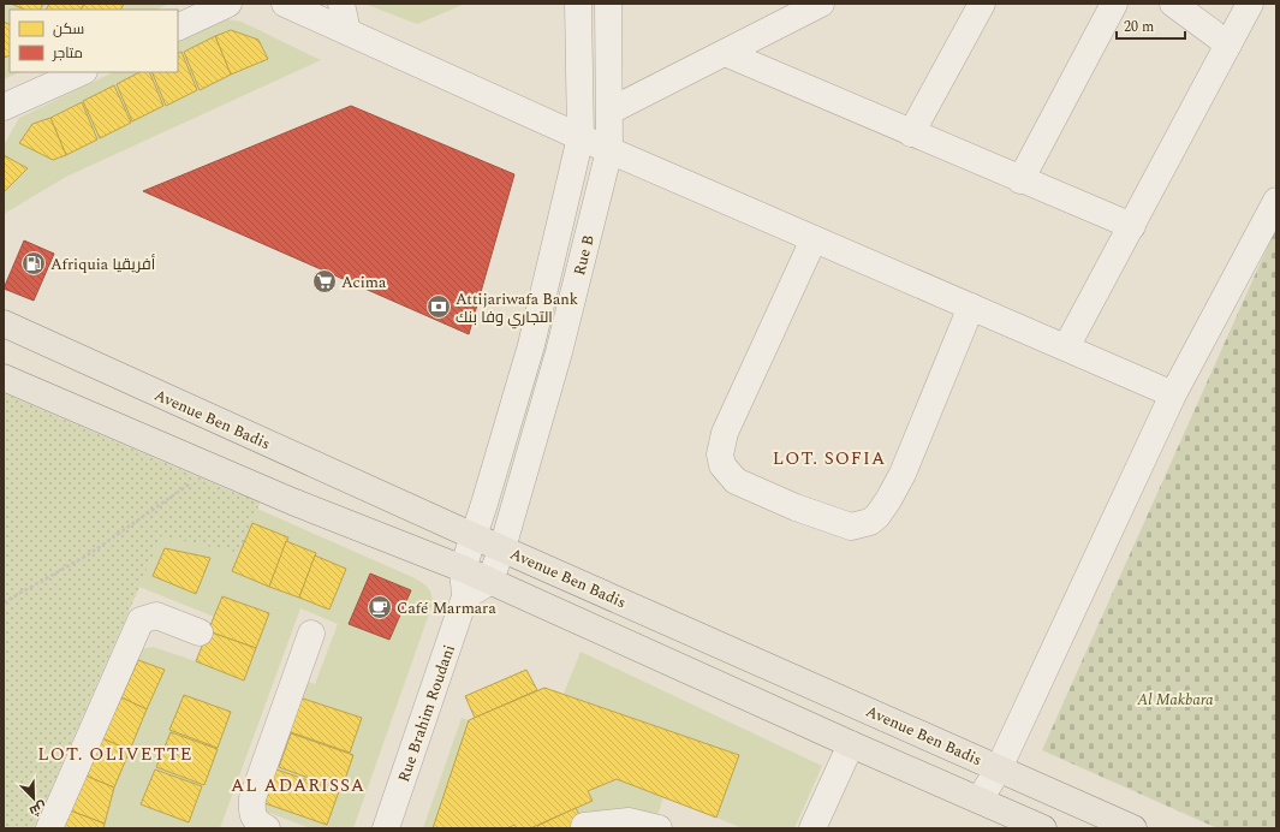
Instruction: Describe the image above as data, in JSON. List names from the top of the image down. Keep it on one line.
{"streets":{"main road":["Avenue Ben Badis"],"street":["Rue B","Rue Brahim Roudani"]},"crossings":[["Rue B","Avenue Ben Badis"]],"districts":["LOT. SOFIA","LOT. OLIVETTE","AL ADARISSA"],"parks":["Al Makbara"],"places":{"fuel station":["Afriquia أفريقيا"],"supermarket":["Acima"],"bank":["Attijariwafa Bank التجاري وفا بنك"],"cafe":["Café Marmara"]},"legend":["سكن","متاجر"],"scale_bar":"20 m","north":"bottom right"}
